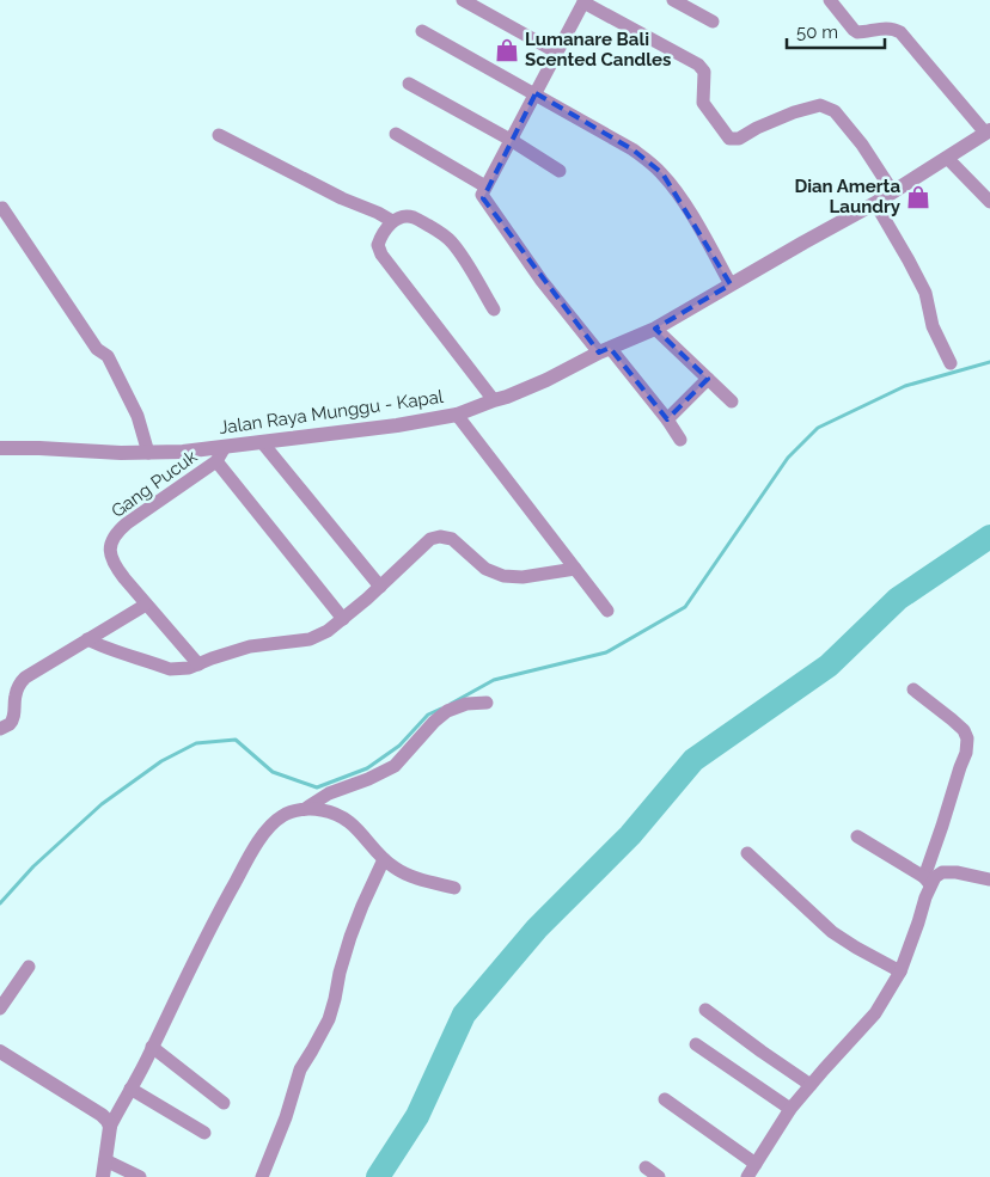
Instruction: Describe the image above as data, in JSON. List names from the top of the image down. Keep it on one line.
{"streets":{"street":["Jalan Raya Munggu - Kapal","Gang Pucuk"]},"crossings":[["Jalan Raya Munggu - Kapal","Gang Pucuk"]],"places":{"shop":["Lumanare Bali Scented Candles","Dian Amerta Laundry"]},"scale_bar":"50 m"}
